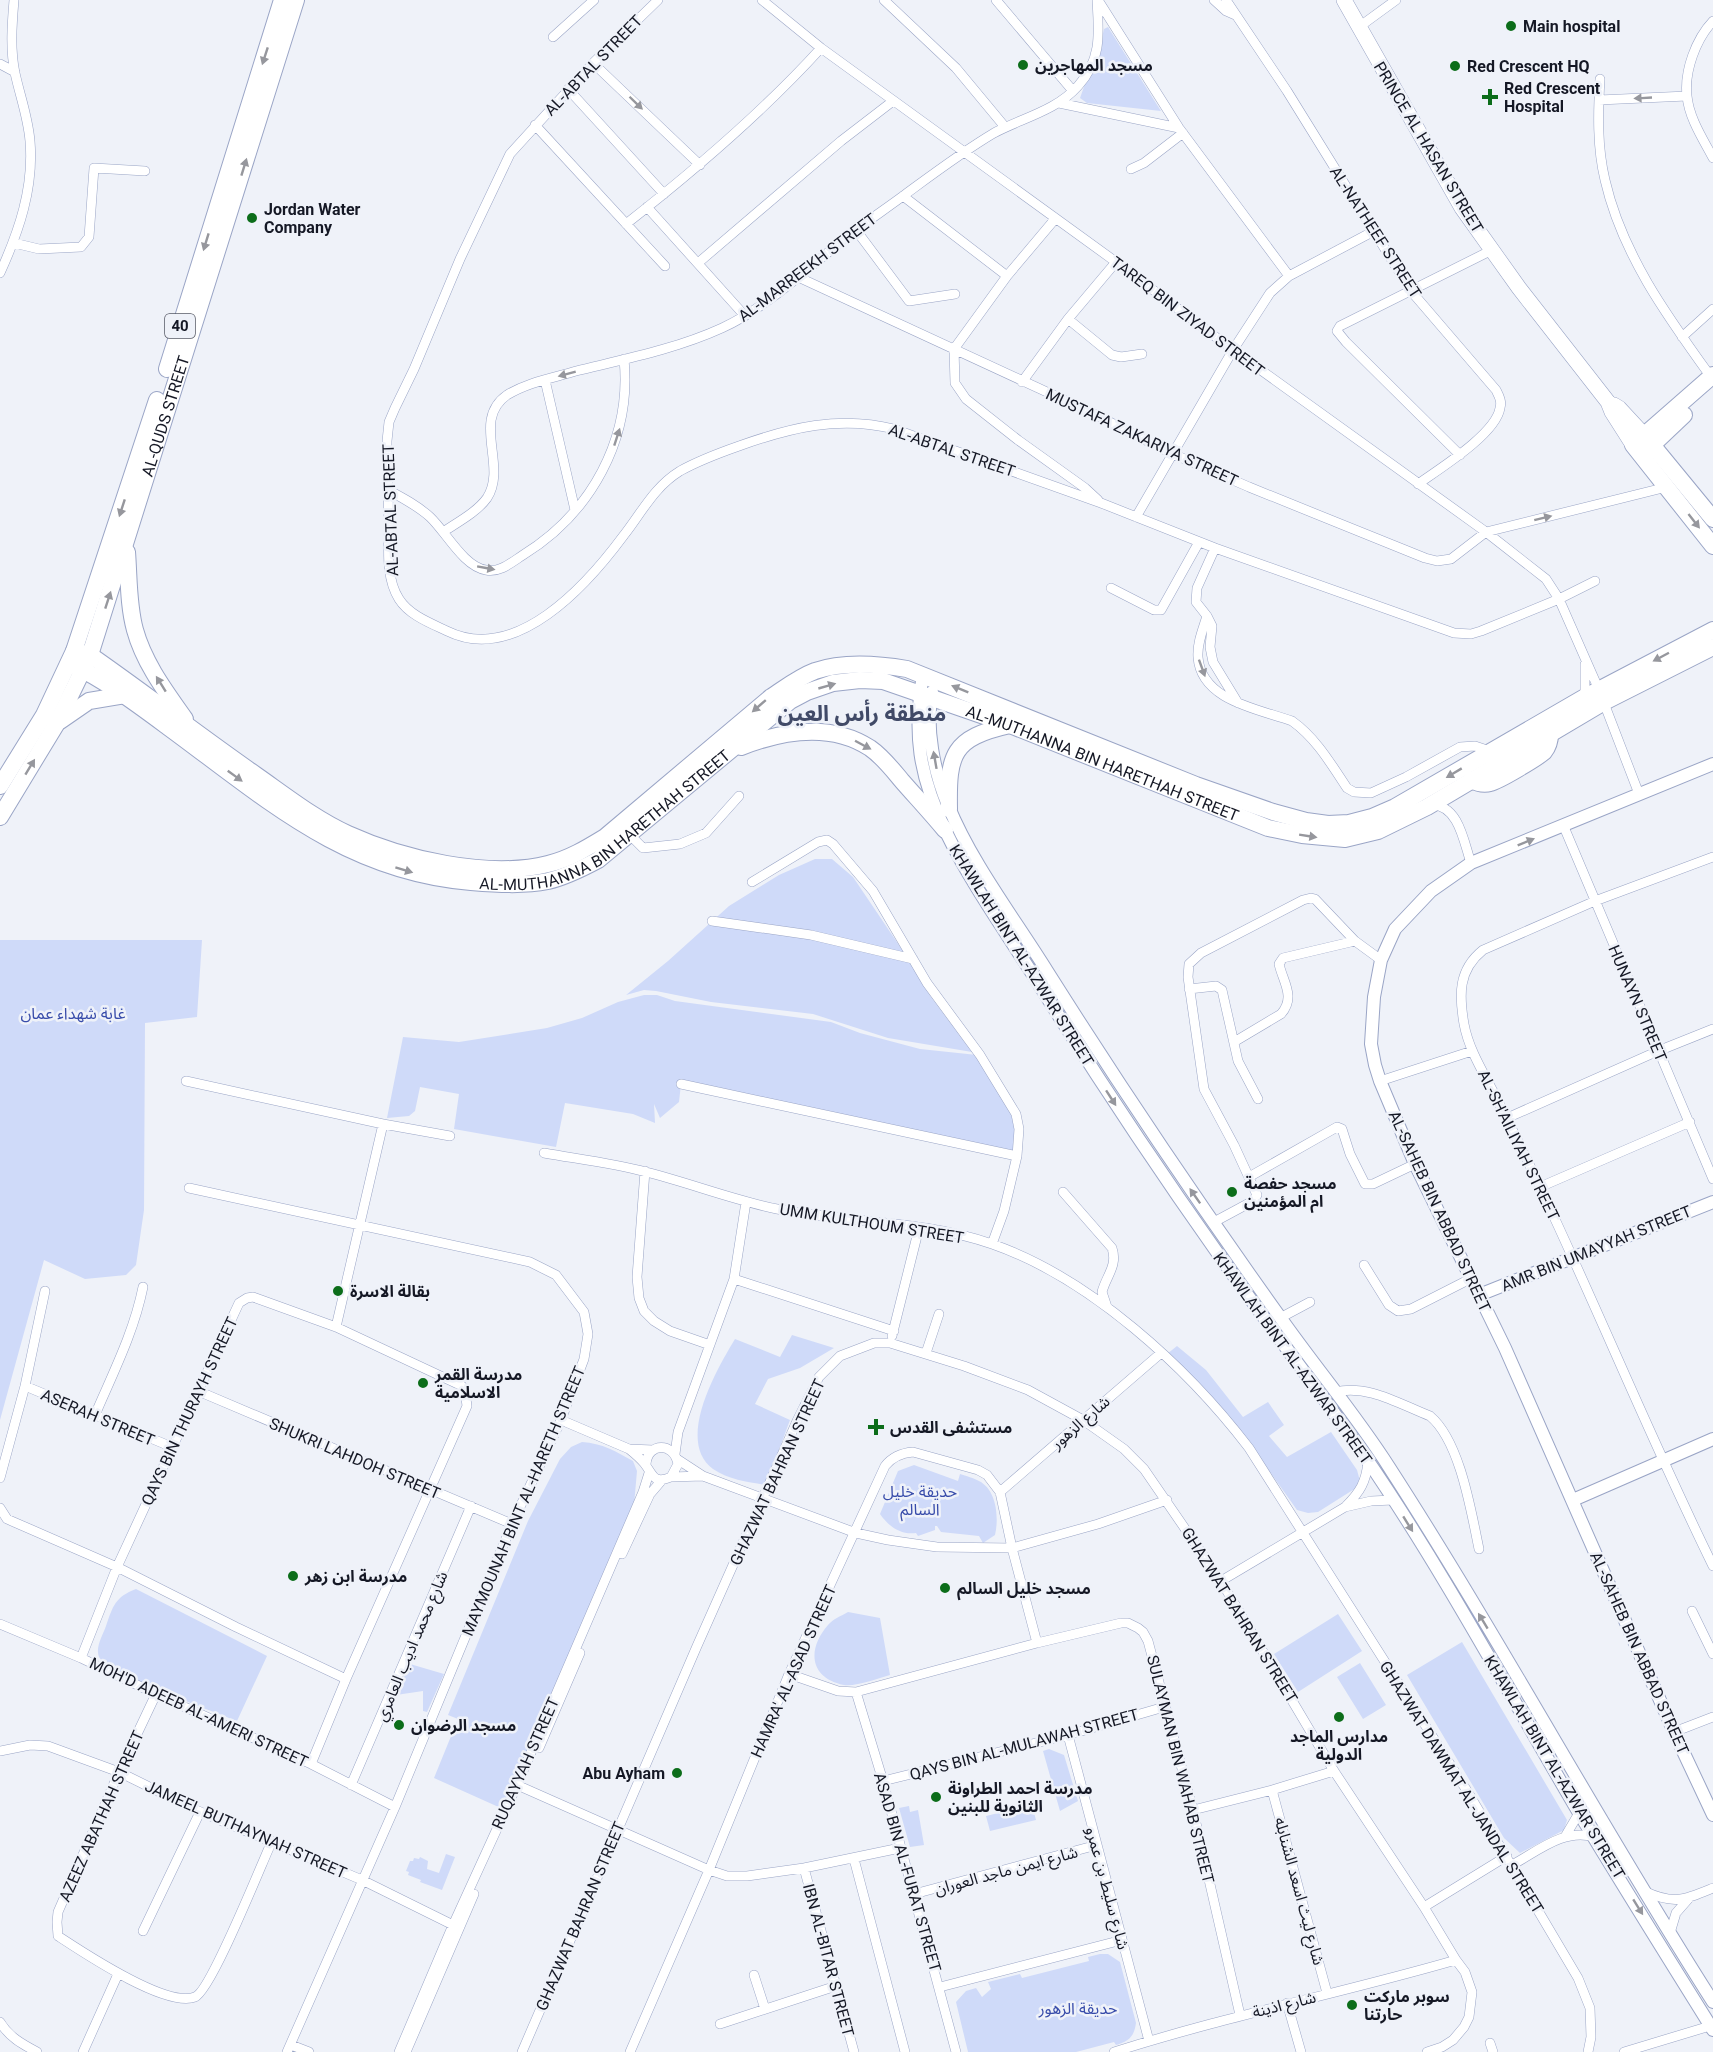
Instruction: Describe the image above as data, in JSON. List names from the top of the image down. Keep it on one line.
{"streets":{"highway":["40","AL-QUDS STREET","AL-MUTHANNA BIN HARETHAH STREET"],"main road":["PRINCE AL HASAN STREET"],"street":["AL-ABTAL STREET","AL-NATHEEF STREET","AL-MARREEKH STREET","TAREQ BIN ZIYAD STREET","MUSTAFA ZAKARIYA STREET","KHAWLAH BINT AL-AZWAR STREET","HUNAYN STREET","AL-SH'AILIYAH STREET","AL-SAHEB BIN ABBAD STREET","UMM KULTHOUM STREET","AMR BIN UMAYYAH STREET","QAYS BIN THURAYH STREET","ASERAH STREET","شارع الزهور","SHUKRI LAHDOH STREET","GHAZWAT BAHRAN STREET","MAYMOUNAH BINT AL-HARETH STREET","شارع محمد اديب العامري","HAMRA' AL-ASAD STREET","MOH'D ADEEB AL-AMERI STREET","QAYS BIN AL-MULAWAH STREET","RUQAYYAH STREET","SULAYMAN BIN WAHAB STREET","GHAZWAT DAWMAT AL-JANDAL STREET","AZEEZ ABATHAH STREET","JAMEEL BUTHAYNAH STREET","شارع ايمن ماجد العوران","ASAD BIN AL-FURAT STREET","شارع سليط بن عمرو","شارع ليث اسعد الشنابله","IBN AL-BITAR STREET","شارع اذينة"]},"crossings":[["AL-ABTAL STREET","TAREQ BIN ZIYAD STREET"],["AL-NATHEEF STREET","TAREQ BIN ZIYAD STREET"],["AL-MARREEKH STREET","TAREQ BIN ZIYAD STREET"],["AL-MARREEKH STREET","MUSTAFA ZAKARIYA STREET"],["TAREQ BIN ZIYAD STREET","MUSTAFA ZAKARIYA STREET"],["TAREQ BIN ZIYAD STREET","AL-MUTHANNA BIN HARETHAH STREET"],["AL-QUDS STREET","AL-MUTHANNA BIN HARETHAH STREET"],["AL-MUTHANNA BIN HARETHAH STREET","KHAWLAH BINT AL-AZWAR STREET"],["HUNAYN STREET","AL-SH'AILIYAH STREET"],["HUNAYN STREET","AL-SAHEB BIN ABBAD STREET"],["AL-SH'AILIYAH STREET","AMR BIN UMAYYAH STREET"],["AL-SAHEB BIN ABBAD STREET","AMR BIN UMAYYAH STREET"],["UMM KULTHOUM STREET","شارع الزهور"],["UMM KULTHOUM STREET","GHAZWAT DAWMAT AL-JANDAL STREET"],["QAYS BIN THURAYH STREET","ASERAH STREET"],["QAYS BIN THURAYH STREET","SHUKRI LAHDOH STREET"],["QAYS BIN THURAYH STREET","MOH'D ADEEB AL-AMERI STREET"],["شارع الزهور","GHAZWAT BAHRAN STREET"],["شارع الزهور","HAMRA' AL-ASAD STREET"],["SHUKRI LAHDOH STREET","MAYMOUNAH BINT AL-HARETH STREET"],["SHUKRI LAHDOH STREET","شارع محمد اديب العامري"],["GHAZWAT BAHRAN STREET","شارع اذينة"],["MAYMOUNAH BINT AL-HARETH STREET","MOH'D ADEEB AL-AMERI STREET"],["MAYMOUNAH BINT AL-HARETH STREET","JAMEEL BUTHAYNAH STREET"],["شارع محمد اديب العامري","MOH'D ADEEB AL-AMERI STREET"],["HAMRA' AL-ASAD STREET","SULAYMAN BIN WAHAB STREET"],["MOH'D ADEEB AL-AMERI STREET","AZEEZ ABATHAH STREET"],["QAYS BIN AL-MULAWAH STREET","SULAYMAN BIN WAHAB STREET"],["QAYS BIN AL-MULAWAH STREET","ASAD BIN AL-FURAT STREET"],["QAYS BIN AL-MULAWAH STREET","شارع سليط بن عمرو"],["RUQAYYAH STREET","JAMEEL BUTHAYNAH STREET"],["SULAYMAN BIN WAHAB STREET","ASAD BIN AL-FURAT STREET"],["SULAYMAN BIN WAHAB STREET","شارع اذينة"],["AZEEZ ABATHAH STREET","JAMEEL BUTHAYNAH STREET"],["شارع ايمن ماجد العوران","ASAD BIN AL-FURAT STREET"],["شارع ايمن ماجد العوران","شارع سليط بن عمرو"],["شارع سليط بن عمرو","شارع اذينة"],["شارع ليث اسعد الشنابله","شارع اذينة"]],"districts":["منطقة رأس العين"],"parks":["غابة شهداء عمان","حديقة خليل السالم","حديقة الزهور"],"places":{"other":["Main hospital","مسجد المهاجرين","Red Crescent HQ","Jordan Water Company","مسجد حفصة ام المؤمنين","بقالة الاسرة","مدرسة القمر الاسلامية","مدرسة ابن زهر","مسجد خليل السالم","مدارس الماجد الدولية","مسجد الرضوان","Abu Ayham","مدرسة احمد الطراونة الثانوية للبنين","سوبر ماركت حارتنا"],"health":["Red Crescent Hospital","مستشفى القدس"]}}
